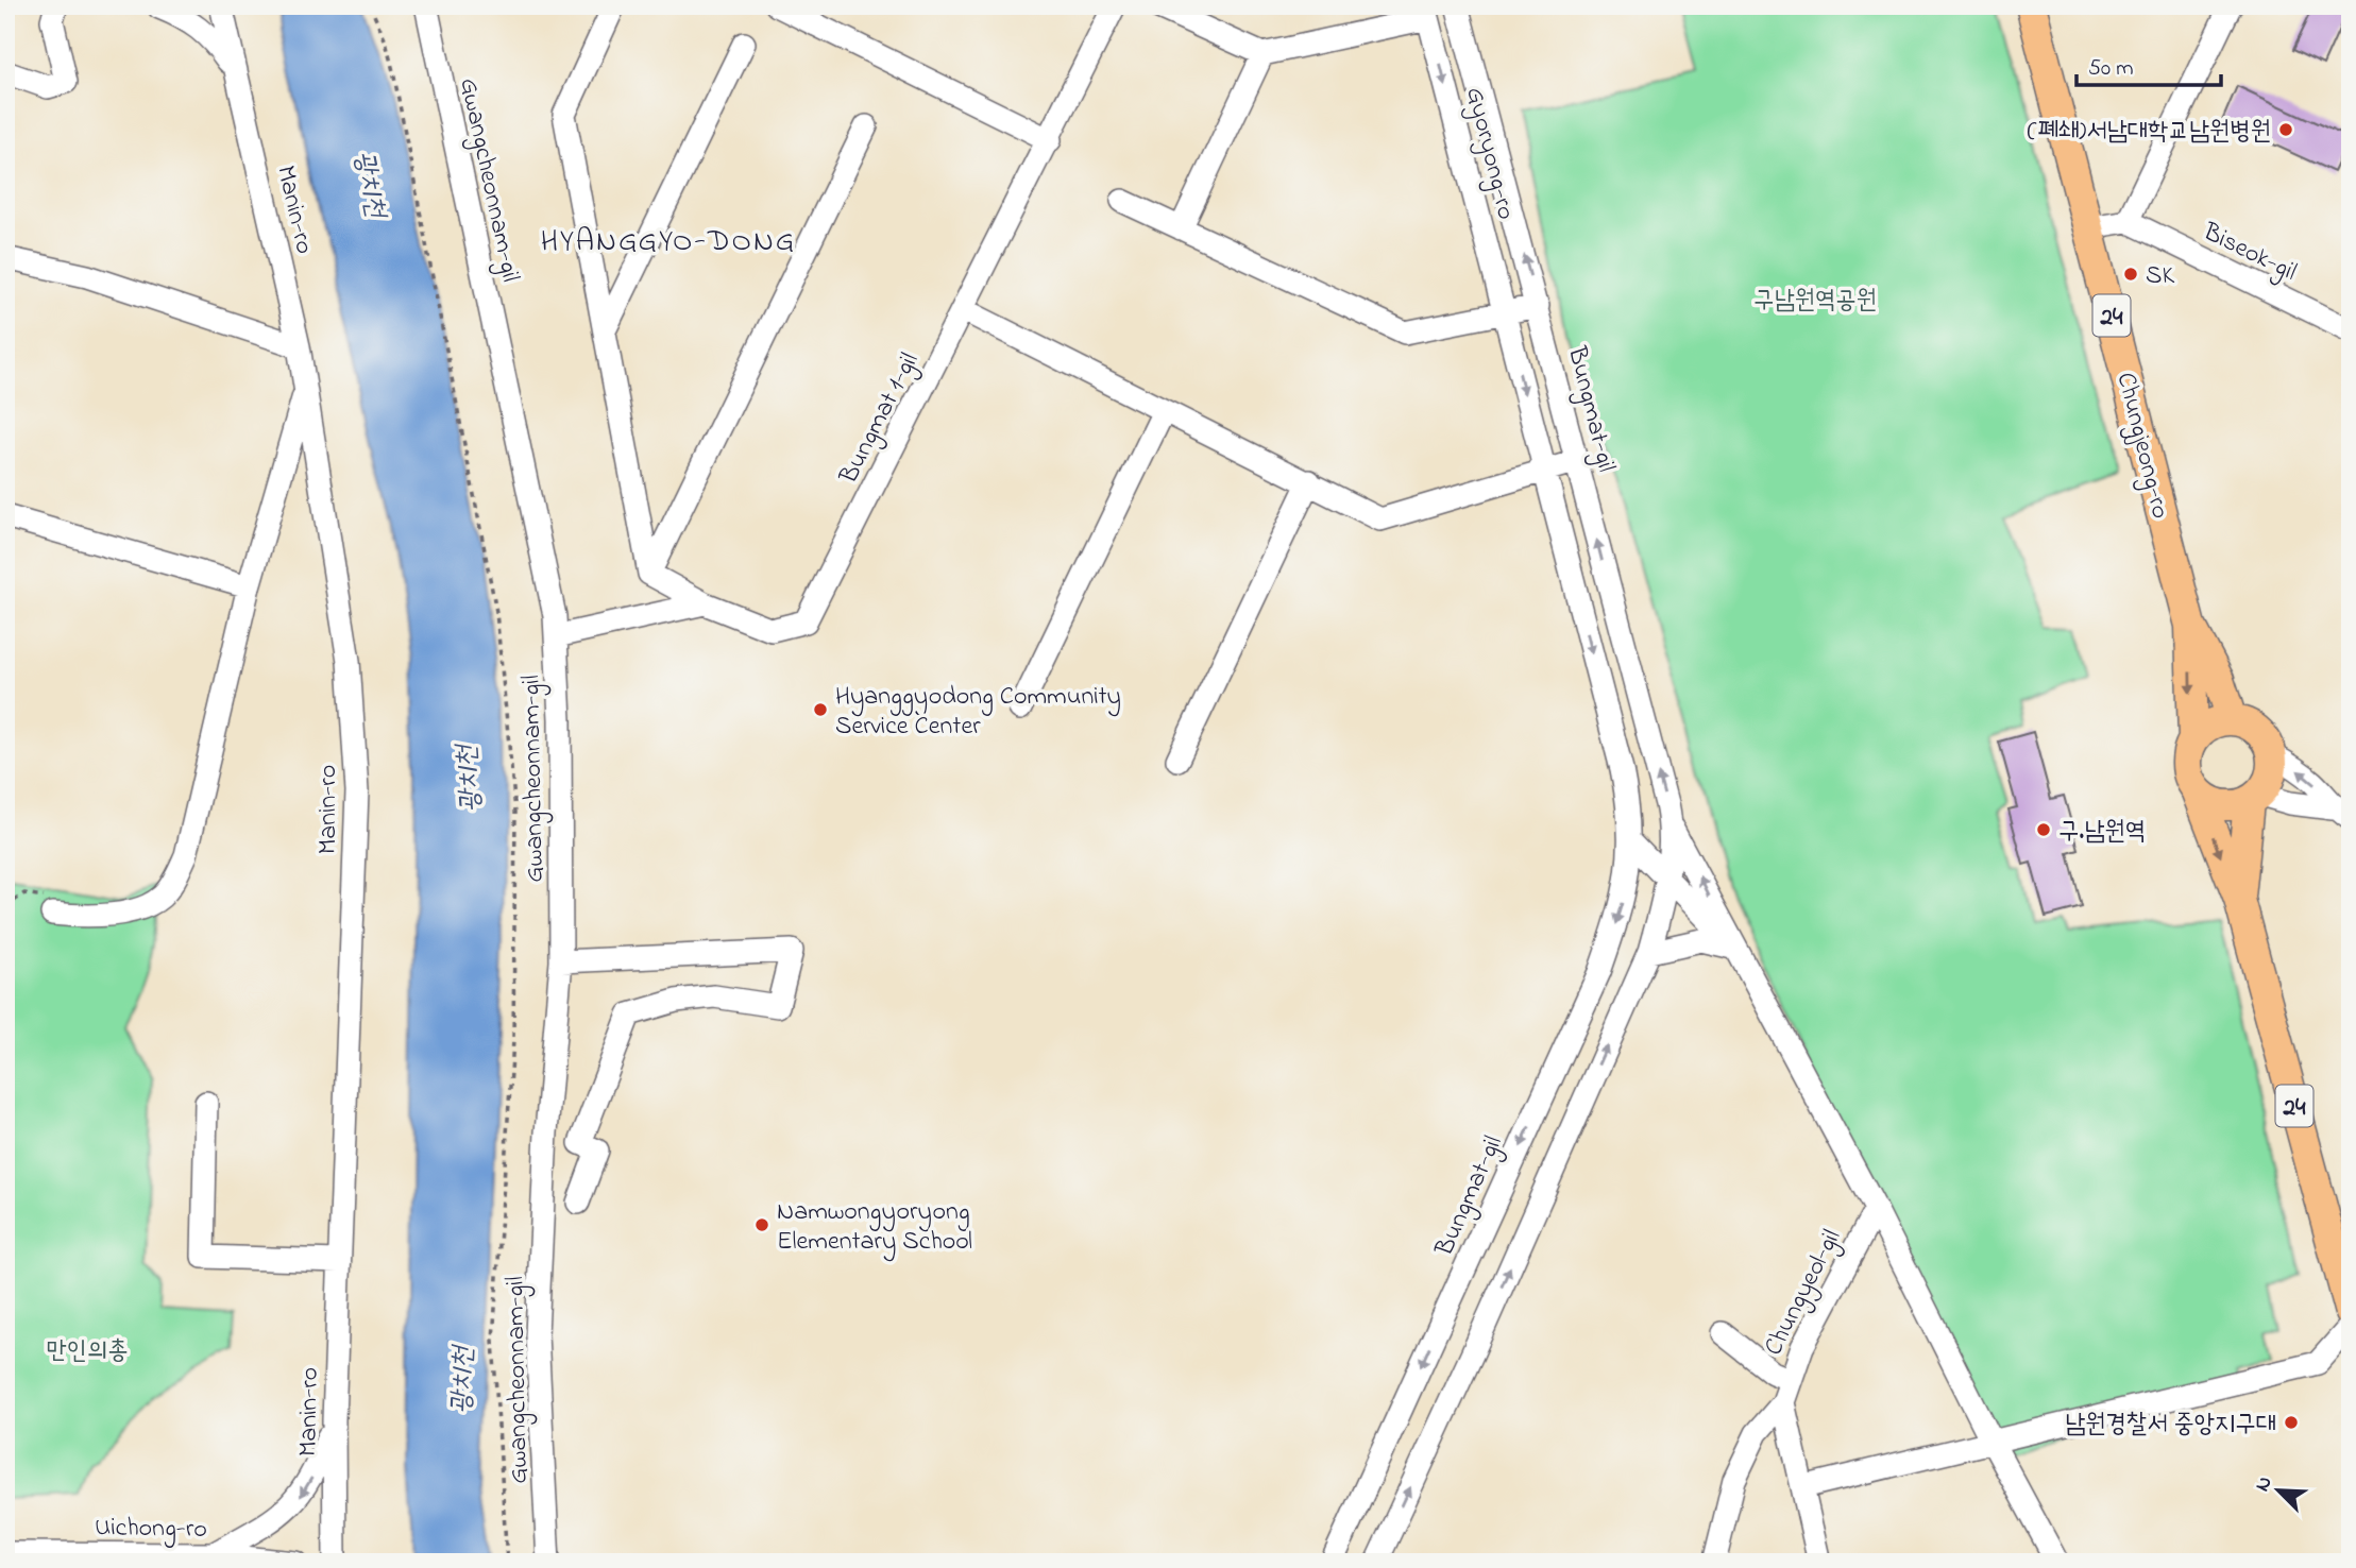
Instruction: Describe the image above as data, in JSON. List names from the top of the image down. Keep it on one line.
{"streets":{"main road":["24","Chungjeong-ro"],"street":["Gyoryong-ro","Gwangcheonnam-gil","Manin-ro","Biseok-gil","Bungmat-gil","Bungmat 1-gil","Chungyeol-gil","Uichong-ro"]},"crossings":[["Gyoryong-ro","Bungmat-gil"],["24","Chungjeong-ro"],["Bungmat-gil","Chungyeol-gil"]],"one_way":["Gyoryong-ro"],"districts":["HYANGGYO-DONG"],"water":["광치천"],"parks":["구남원역공원","만인의총"],"places":["(폐쇄)서남대학교남원병원","SK","Hyanggyodong Community Service Center","구.남원역","Namwongyoryong Elementary School","남원경찰서 중앙지구대"],"scale_bar":"50 m","north":"top left"}
